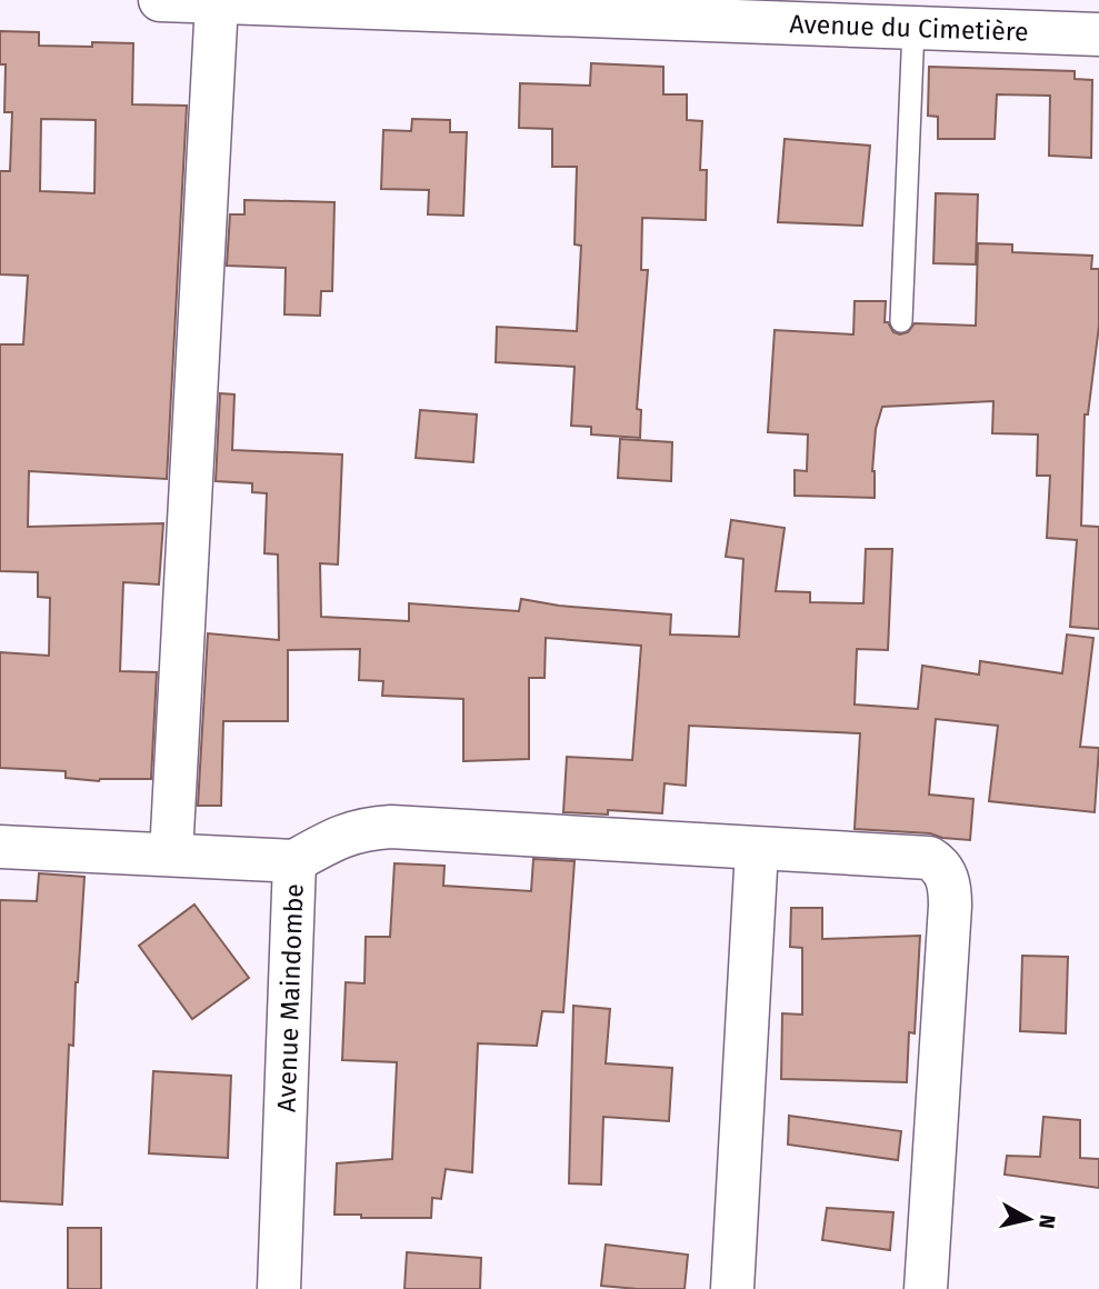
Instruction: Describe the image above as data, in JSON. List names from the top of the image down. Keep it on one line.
{"streets":{"street":["Avenue du Cimetière","Avenue Maindombe"]},"north":"right"}
